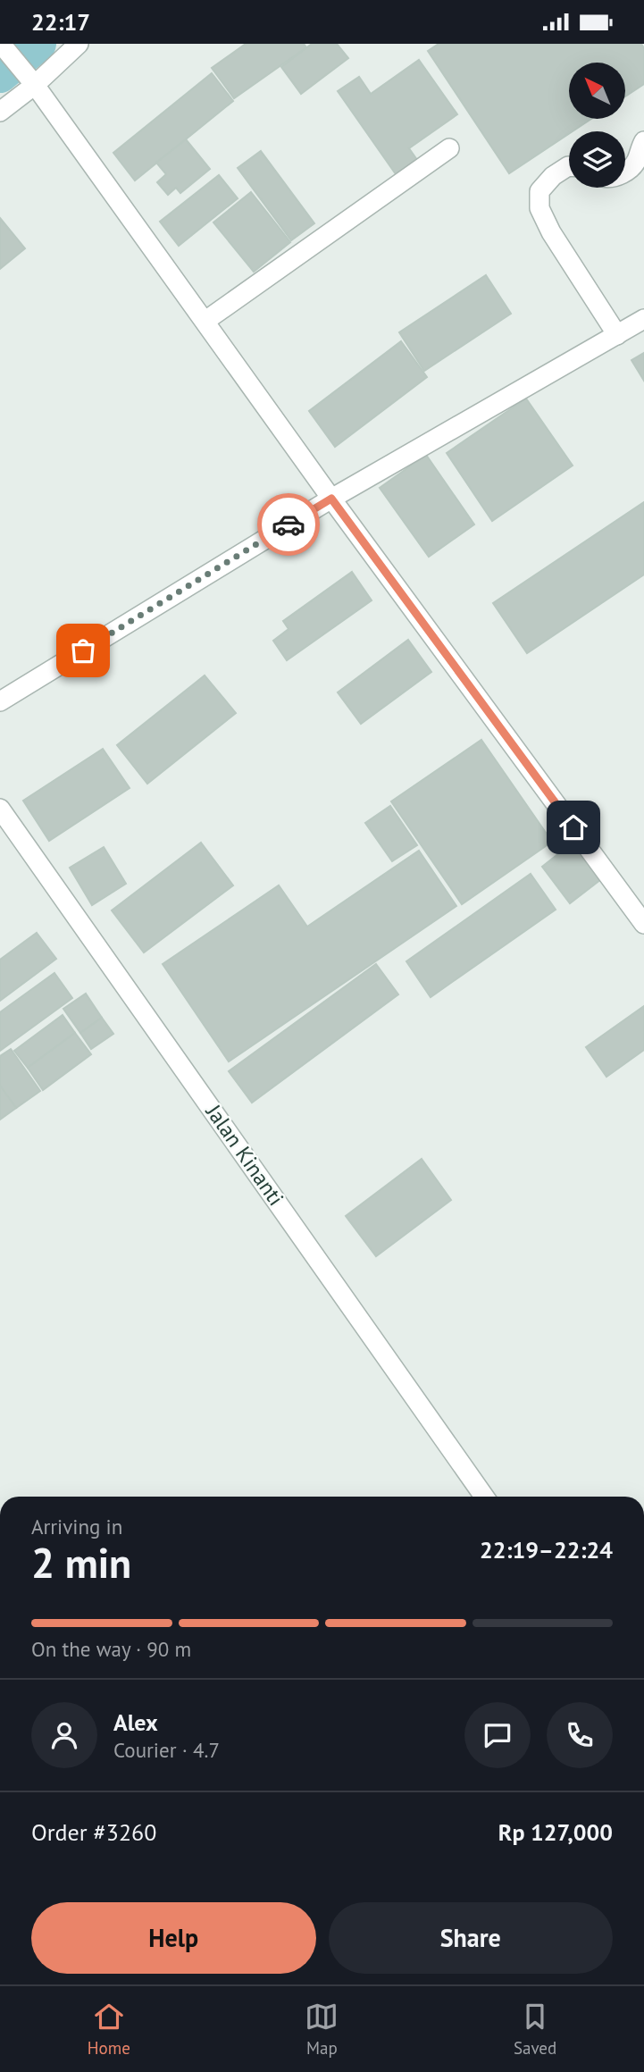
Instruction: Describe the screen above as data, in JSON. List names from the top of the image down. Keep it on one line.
{"streets":{"street":["Jalan Kinanti"]},"north":"top left","page":{"status":"22:17","heading":["2 min","Arriving in","22:19–22:24"],"panel":["Alex","Courier · 4.7","Order #3260","Rp 127,000"],"bar":"On the way · 90 m","buttons":["Help","Share"],"tabs":["Home","Map","Saved"]}}
